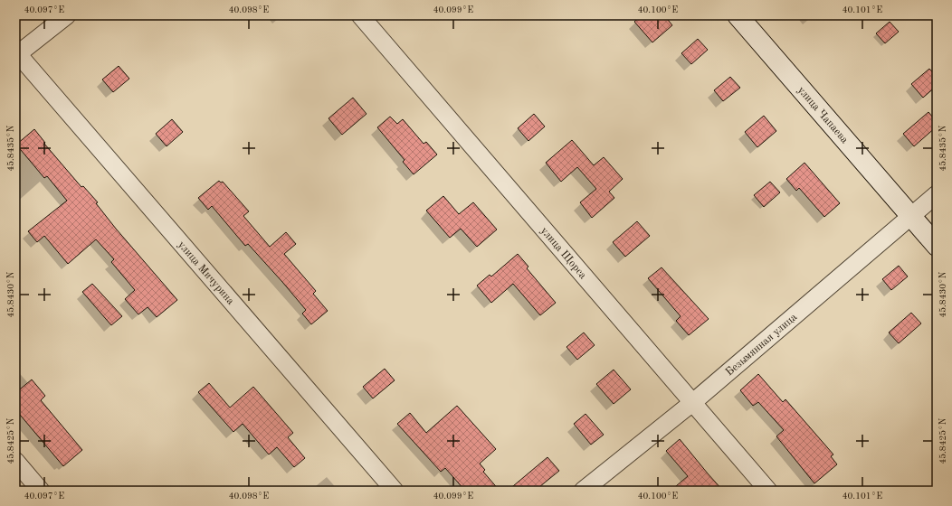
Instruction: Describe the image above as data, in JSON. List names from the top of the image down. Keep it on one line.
{"streets":{"main road":["улица Чапаева"],"street":["улица Щорса","улица Мичурина","Безымянная улица"]},"crossings":[["улица Чапаева","Безымянная улица"],["улица Щорса","Безымянная улица"]],"coordinates":["40.097°E","40.098°E","40.099°E","40.100°E","40.101°E","45.8435°N","45.8430°N","45.8425°N"]}
